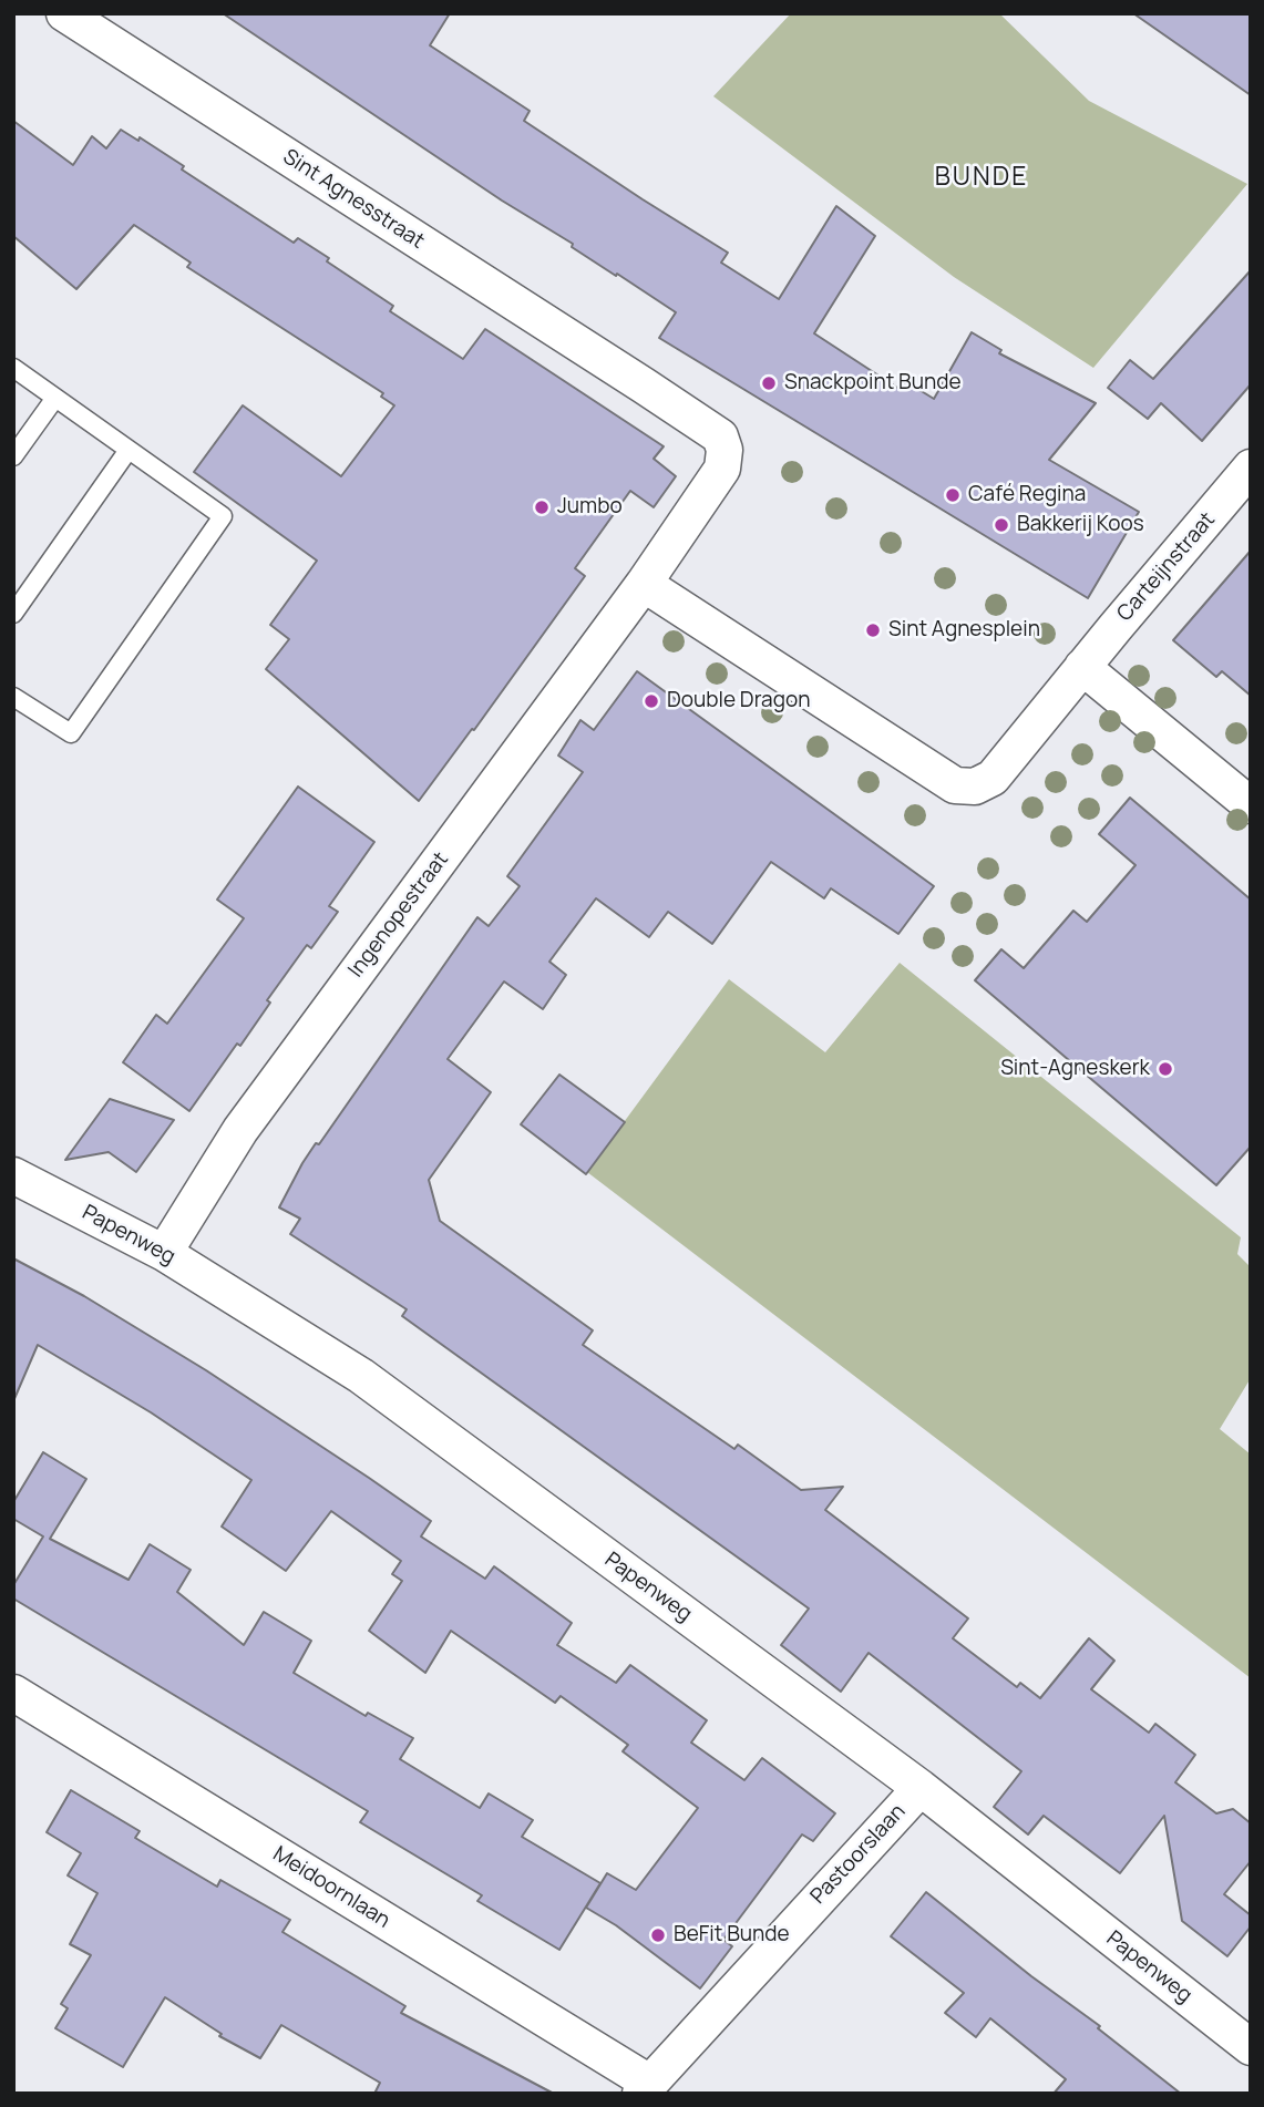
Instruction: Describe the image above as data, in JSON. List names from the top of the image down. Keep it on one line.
{"streets":{"street":["Sint Agnesstraat","Carteijnstraat","Ingenopestraat","Papenweg","Pastoorslaan","Meidoornlaan"]},"crossings":[["Sint Agnesstraat","Ingenopestraat"],["Ingenopestraat","Papenweg"],["Papenweg","Pastoorslaan"],["Pastoorslaan","Meidoornlaan"]],"districts":["BUNDE"],"places":["Snackpoint Bunde","Café Regina","Jumbo","Bakkerij Koos","Sint Agnesplein","Double Dragon","Sint-Agneskerk","BeFit Bunde"]}
